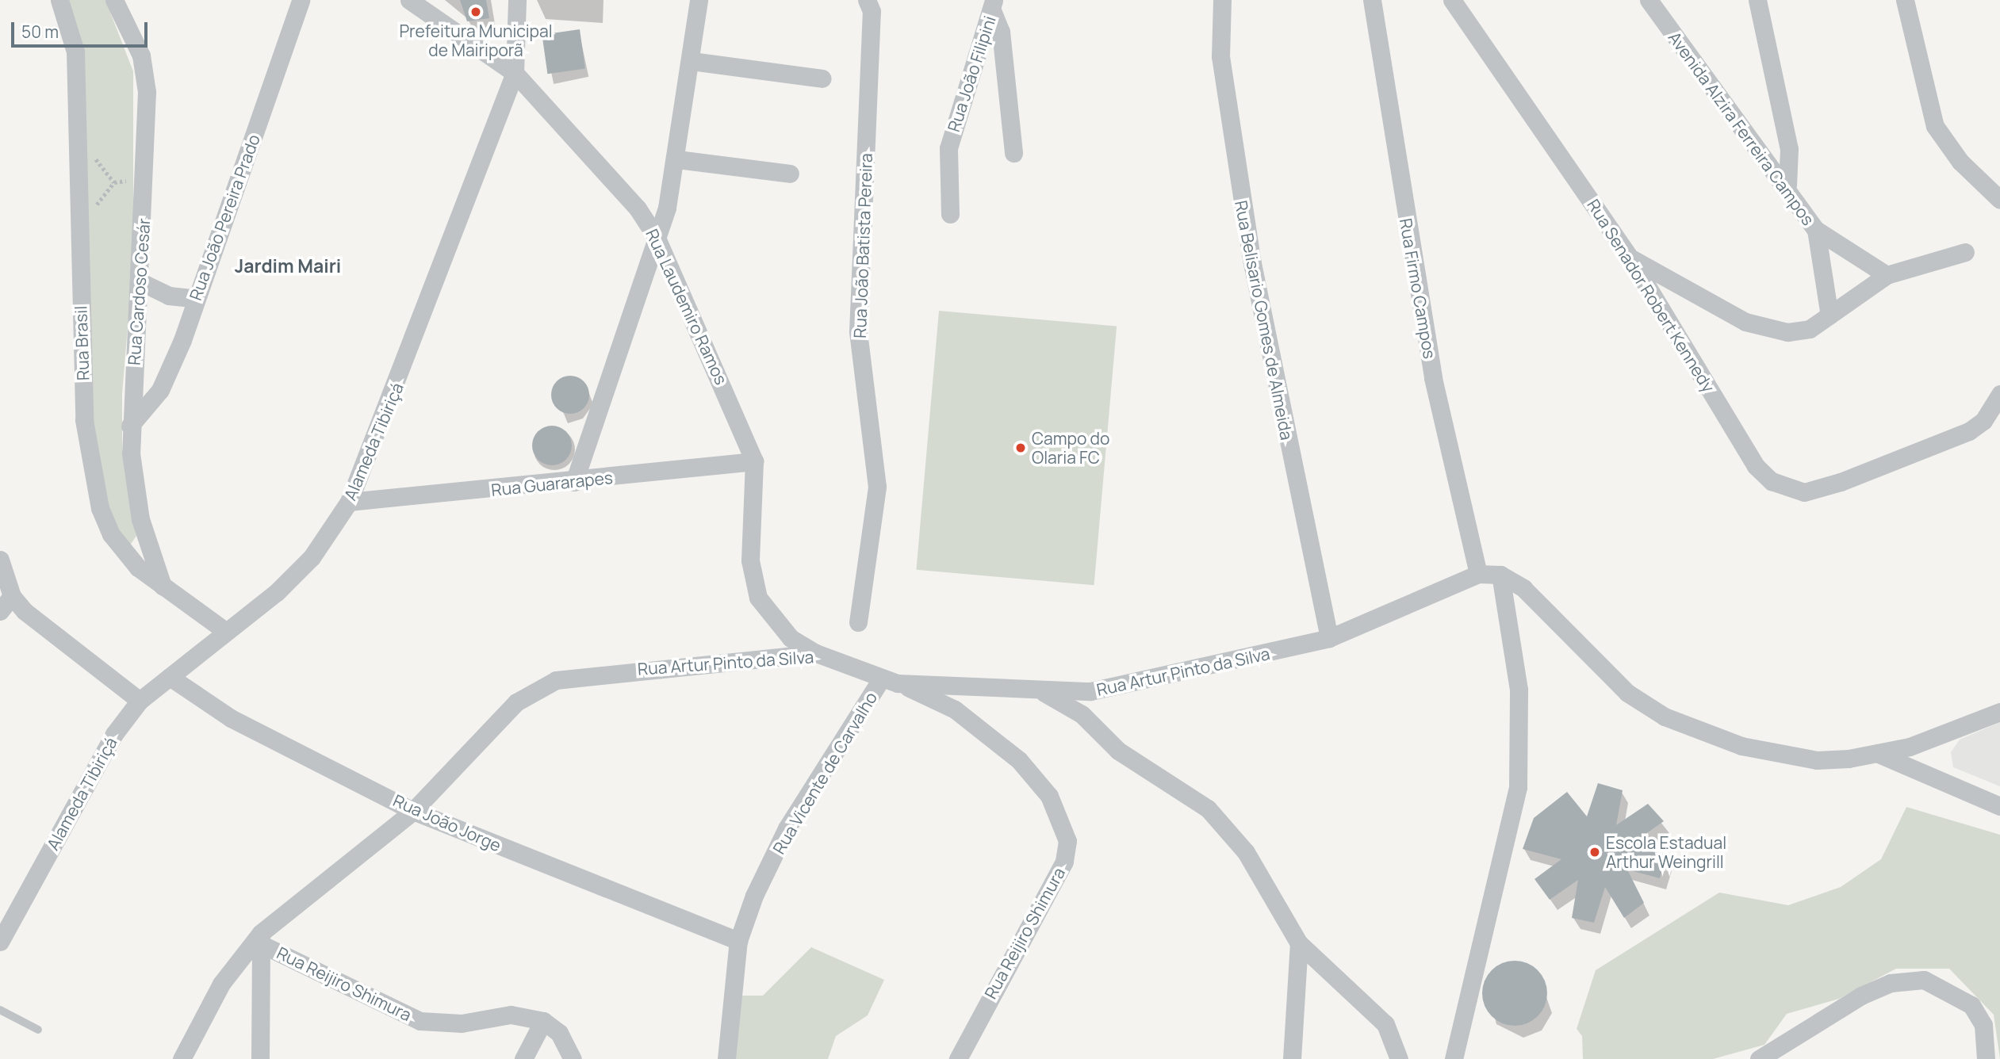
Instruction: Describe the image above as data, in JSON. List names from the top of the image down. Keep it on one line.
{"streets":{"street":["Rua João Filipini","Avenida Alzira Ferreira Campos","Rua João Pereira Prado","Rua João Batista Pereira","Rua Firmo Campos","Rua Cardoso Cesár","Rua Senador Robert Kennedy","Rua Laudemiro Ramos","Rua Belisario Gomes de Almeida","Rua Brasil","Alameda Tibiriçá","Rua Guararapes","Rua Artur Pinto da Silva","Rua Vicente de Carvalho","Rua João Jorge","Rua Reijiro Shimura"]},"crossings":[["Rua João Pereira Prado","Rua Cardoso Cesár"],["Rua Firmo Campos","Rua Artur Pinto da Silva"],["Rua Cardoso Cesár","Rua Brasil"],["Rua Laudemiro Ramos","Alameda Tibiriçá"],["Rua Laudemiro Ramos","Rua Guararapes"],["Rua Laudemiro Ramos","Rua Artur Pinto da Silva"],["Rua Belisario Gomes de Almeida","Rua Artur Pinto da Silva"],["Rua Brasil","Alameda Tibiriçá"],["Alameda Tibiriçá","Rua Guararapes"],["Alameda Tibiriçá","Rua João Jorge"],["Rua Artur Pinto da Silva","Rua Vicente de Carvalho"],["Rua Artur Pinto da Silva","Rua João Jorge"],["Rua Artur Pinto da Silva","Rua Reijiro Shimura"],["Rua Vicente de Carvalho","Rua João Jorge"],["Rua Vicente de Carvalho","Rua Reijiro Shimura"]],"districts":["Jardim Mairi"],"places":["Prefeitura Municipal de Mairiporã","Campo do Olaria FC","Escola Estadual Arthur Weingrill"],"scale_bar":"50 m"}
